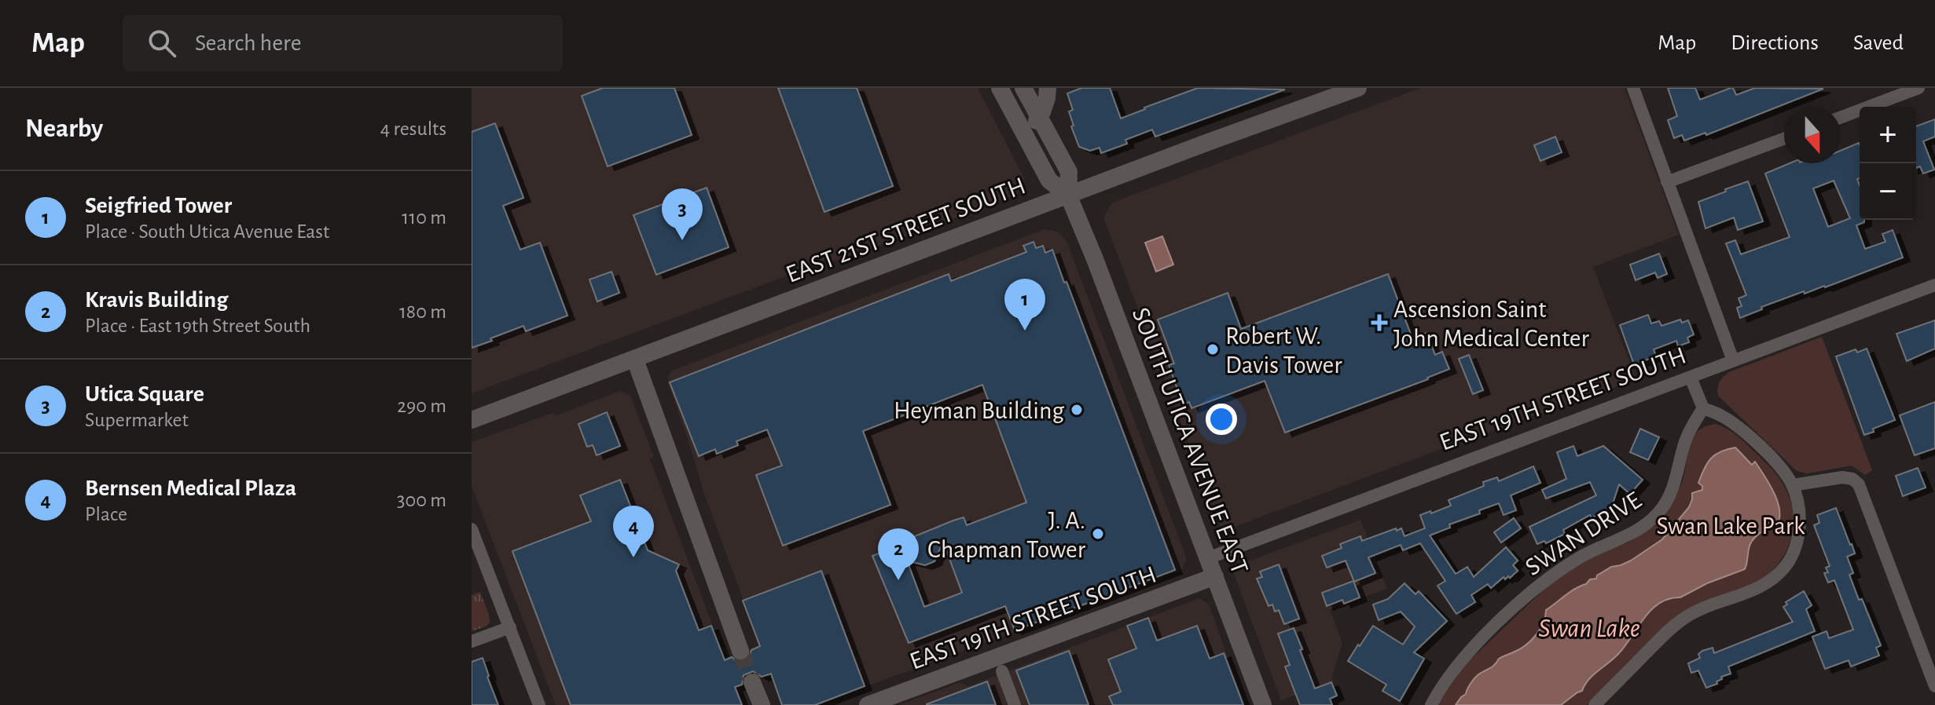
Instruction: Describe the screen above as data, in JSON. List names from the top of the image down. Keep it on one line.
{"streets":{"main road":["EAST 21ST STREET SOUTH","EAST 19TH STREET SOUTH","SOUTH UTICA AVENUE EAST"],"street":["SWAN DRIVE"]},"crossings":[["EAST 21ST STREET SOUTH","SOUTH UTICA AVENUE EAST"],["EAST 19TH STREET SOUTH","SOUTH UTICA AVENUE EAST"]],"water":["Swan Lake"],"parks":["Swan Lake Park"],"places":{"health":["Ascension Saint John Medical Center"],"other":["Robert W. Davis Tower","Heyman Building","J. A. Chapman Tower"]},"north":"bottom","page":{"header":"Map","search":"Search here","nav":["Map","Directions","Saved"],"heading":["Nearby","4 results"],"map_buttons":["+","−"],"list":[{"mark":"1","name":"Seigfried Tower","note":"Place · South Utica Avenue East","value":"110 m"},{"mark":"2","name":"Kravis Building","note":"Place · East 19th Street South","value":"180 m"},{"mark":"3","name":"Utica Square","note":"Supermarket","value":"290 m"},{"mark":"4","name":"Bernsen Medical Plaza","note":"Place","value":"300 m"}],"pins":["3","1","4","2"]}}
